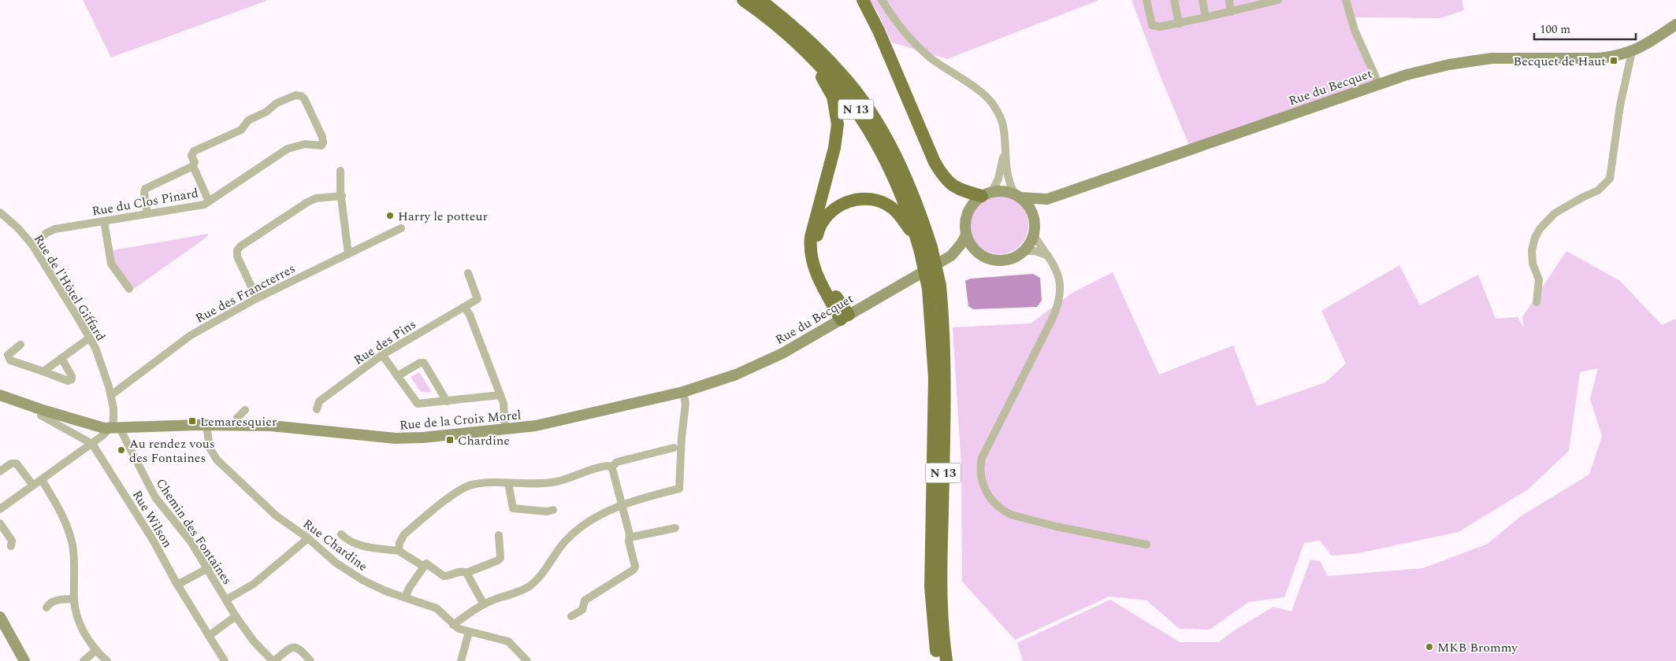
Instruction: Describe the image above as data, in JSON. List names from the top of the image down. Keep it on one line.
{"streets":{"highway":["N 13"],"main road":["Rue du Becquet","Rue de la Croix Morel"],"street":["Rue du Clos Pinard","Rue de l'Hôtel Giffard","Rue des Francterres","Rue des Pins","Rue Wilson","Chemin des Fontaines","Rue Chardine"]},"crossings":[["Rue du Becquet","Rue de la Croix Morel"],["Rue du Clos Pinard","Rue de l'Hôtel Giffard"],["Rue de l'Hôtel Giffard","Rue des Francterres"],["Rue de l'Hôtel Giffard","Rue de la Croix Morel"],["Rue de la Croix Morel","Rue Wilson"],["Rue de la Croix Morel","Chemin des Fontaines"],["Rue de la Croix Morel","Rue Chardine"]],"places":{"transit":["Becquet de Haut","Lemaresquier","Chardine"],"other":["Harry le potteur","Au rendez vous des Fontaines","MKB Brommy"]},"scale_bar":"100 m"}
